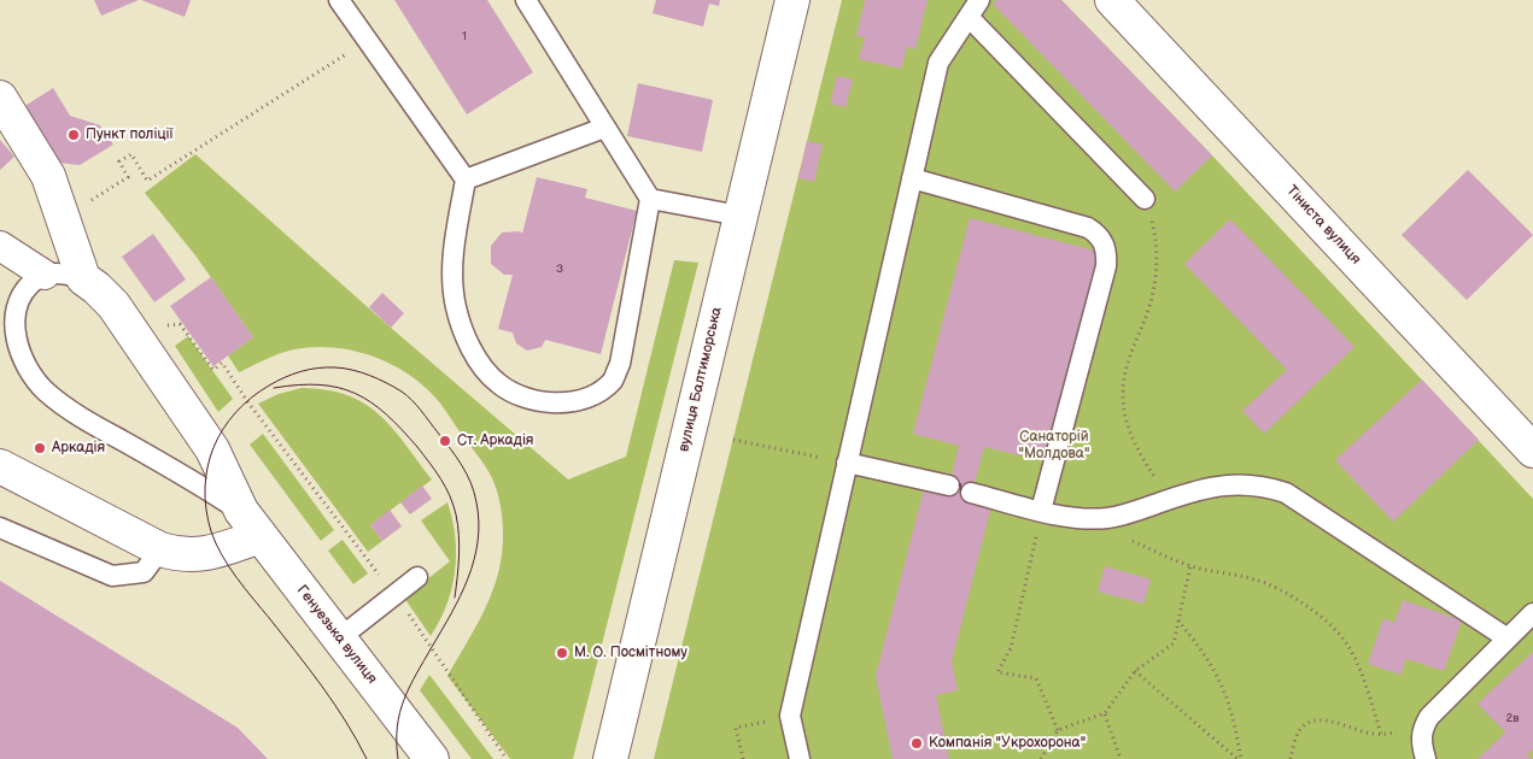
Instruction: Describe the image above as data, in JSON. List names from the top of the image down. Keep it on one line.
{"streets":{"street":["Тіниста вулиця","вулиця Балтиморська","Генуезька вулиця"]},"parks":["Санаторій \"Молдова\""],"places":["Пункт поліції","Ст. Аркадія","Аркадія","М. О. Посмітному","Компанія \"Укрохорона\""],"house_numbers":["1","3","1","2в"]}
